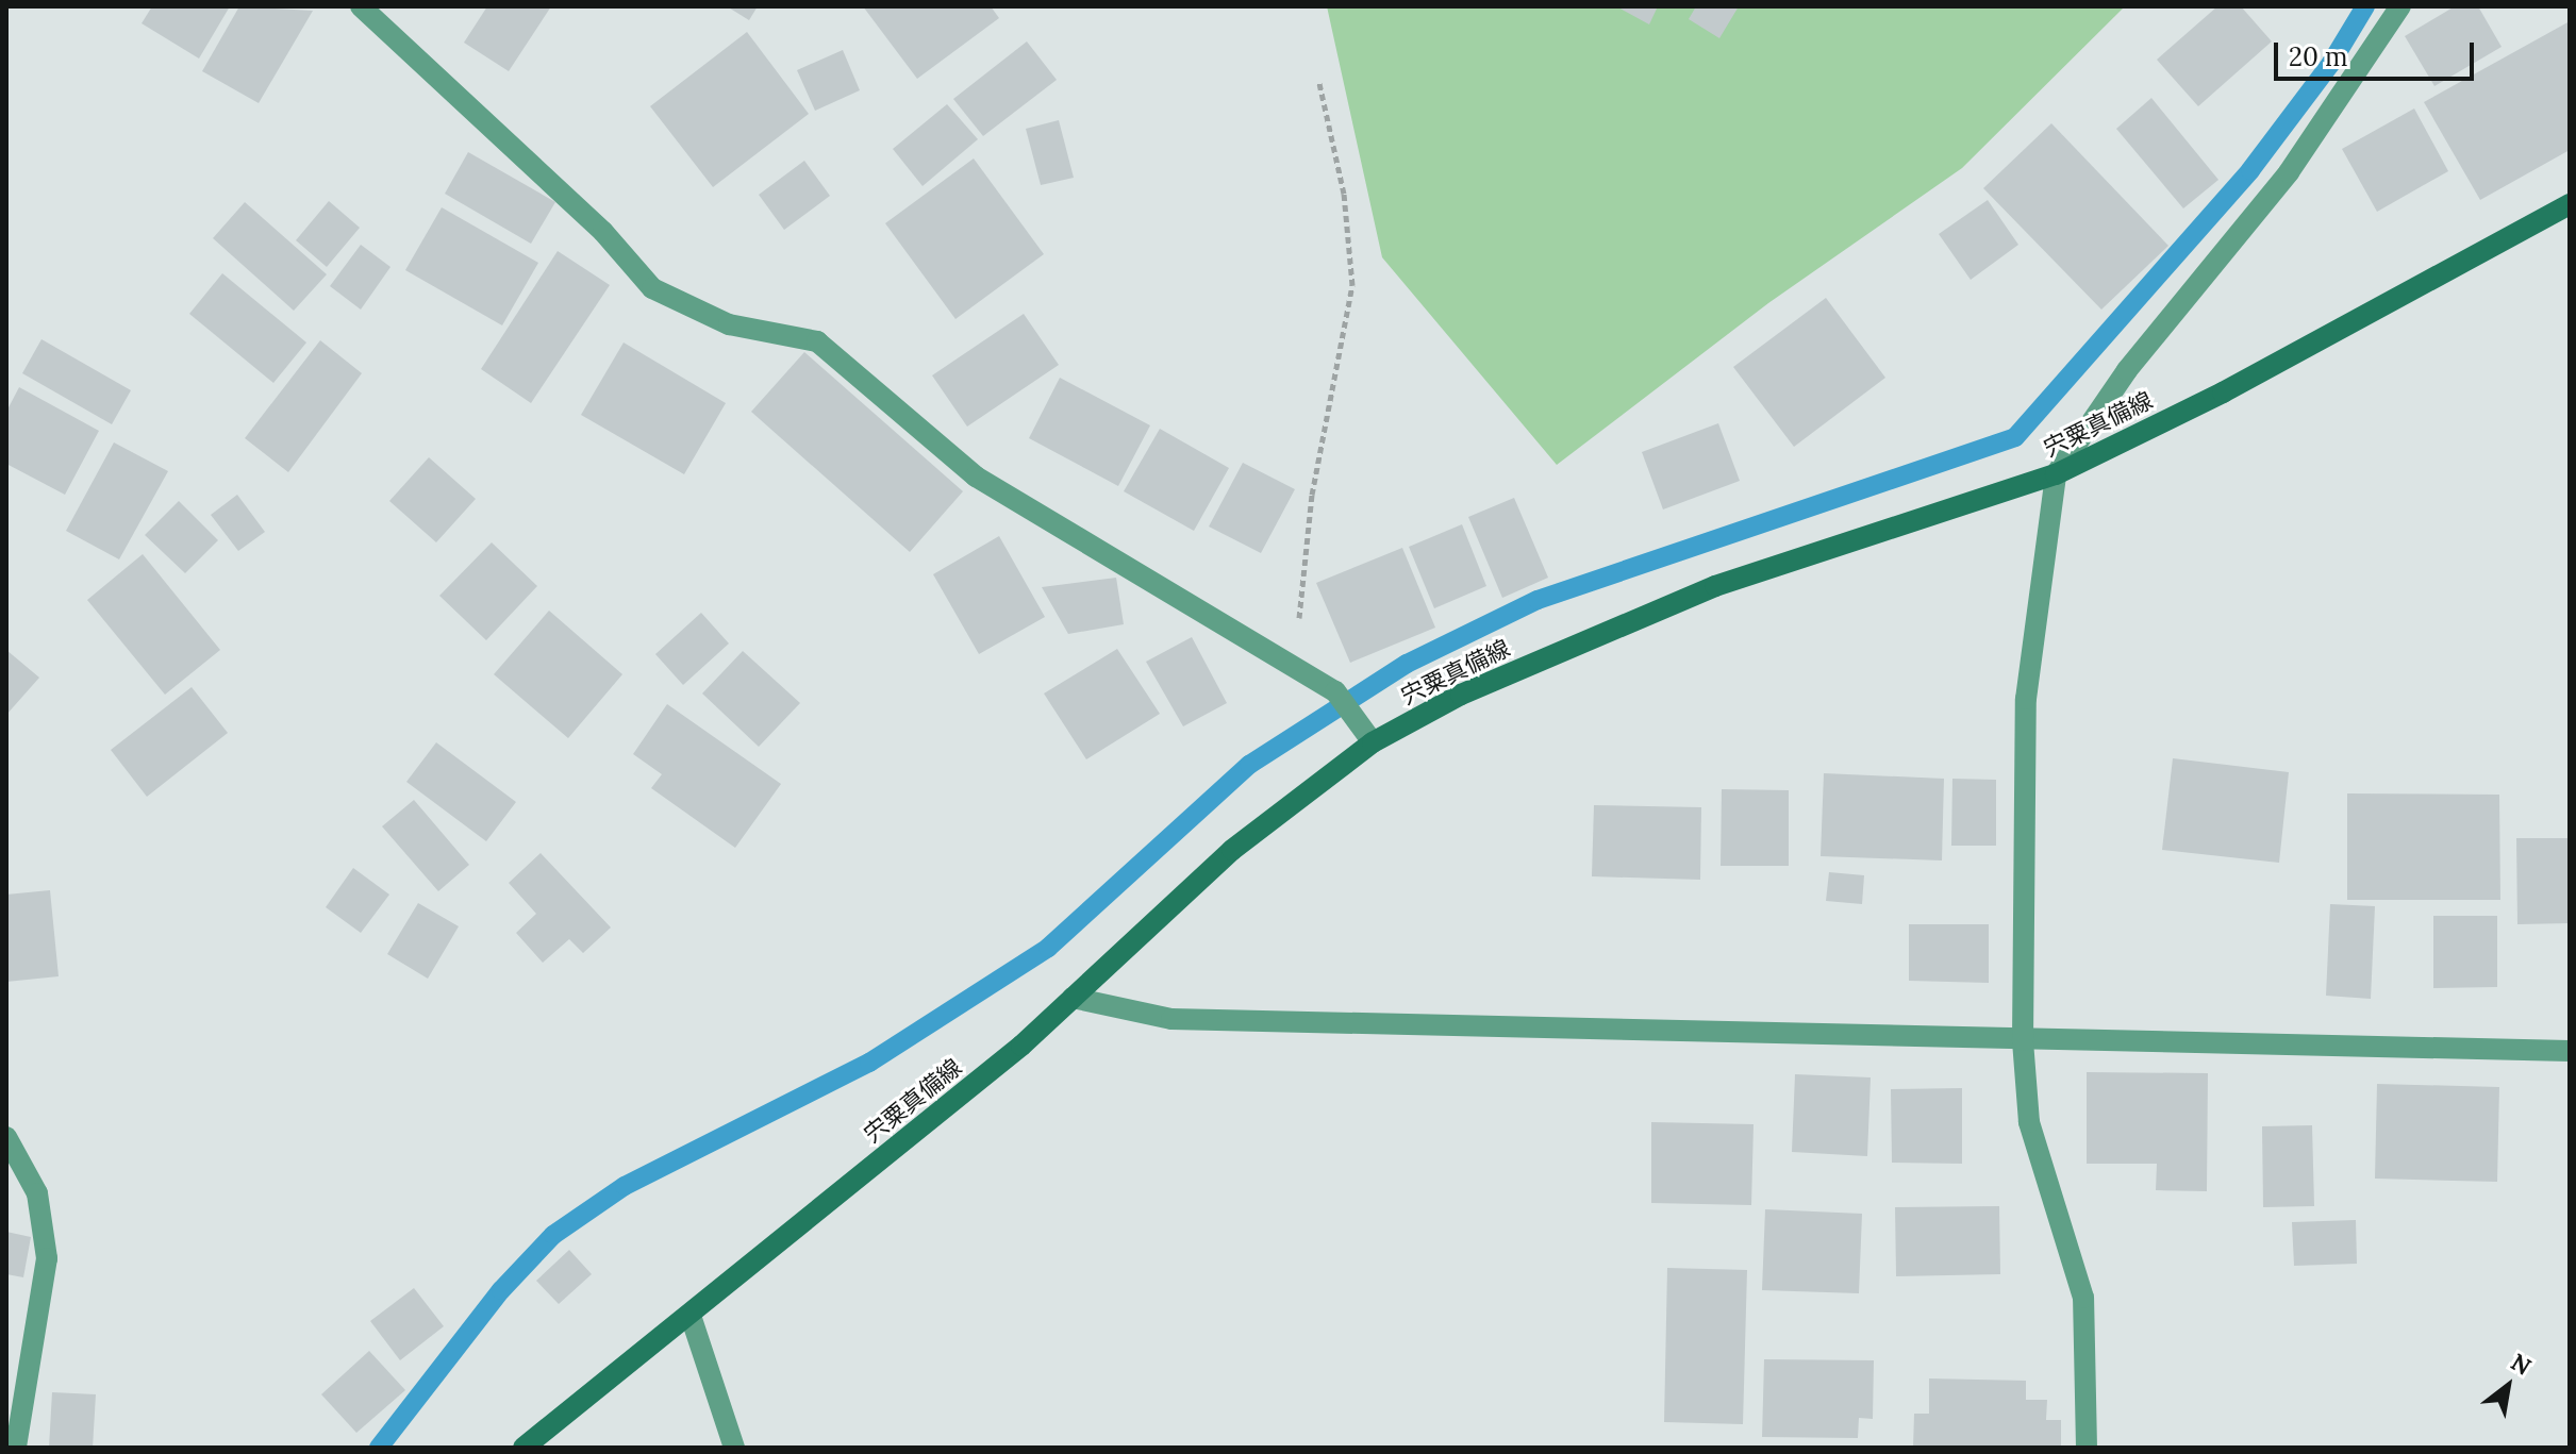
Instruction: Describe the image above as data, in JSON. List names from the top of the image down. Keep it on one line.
{"streets":{"main road":["宍粟真備線"]},"scale_bar":"20 m","north":"top right"}
